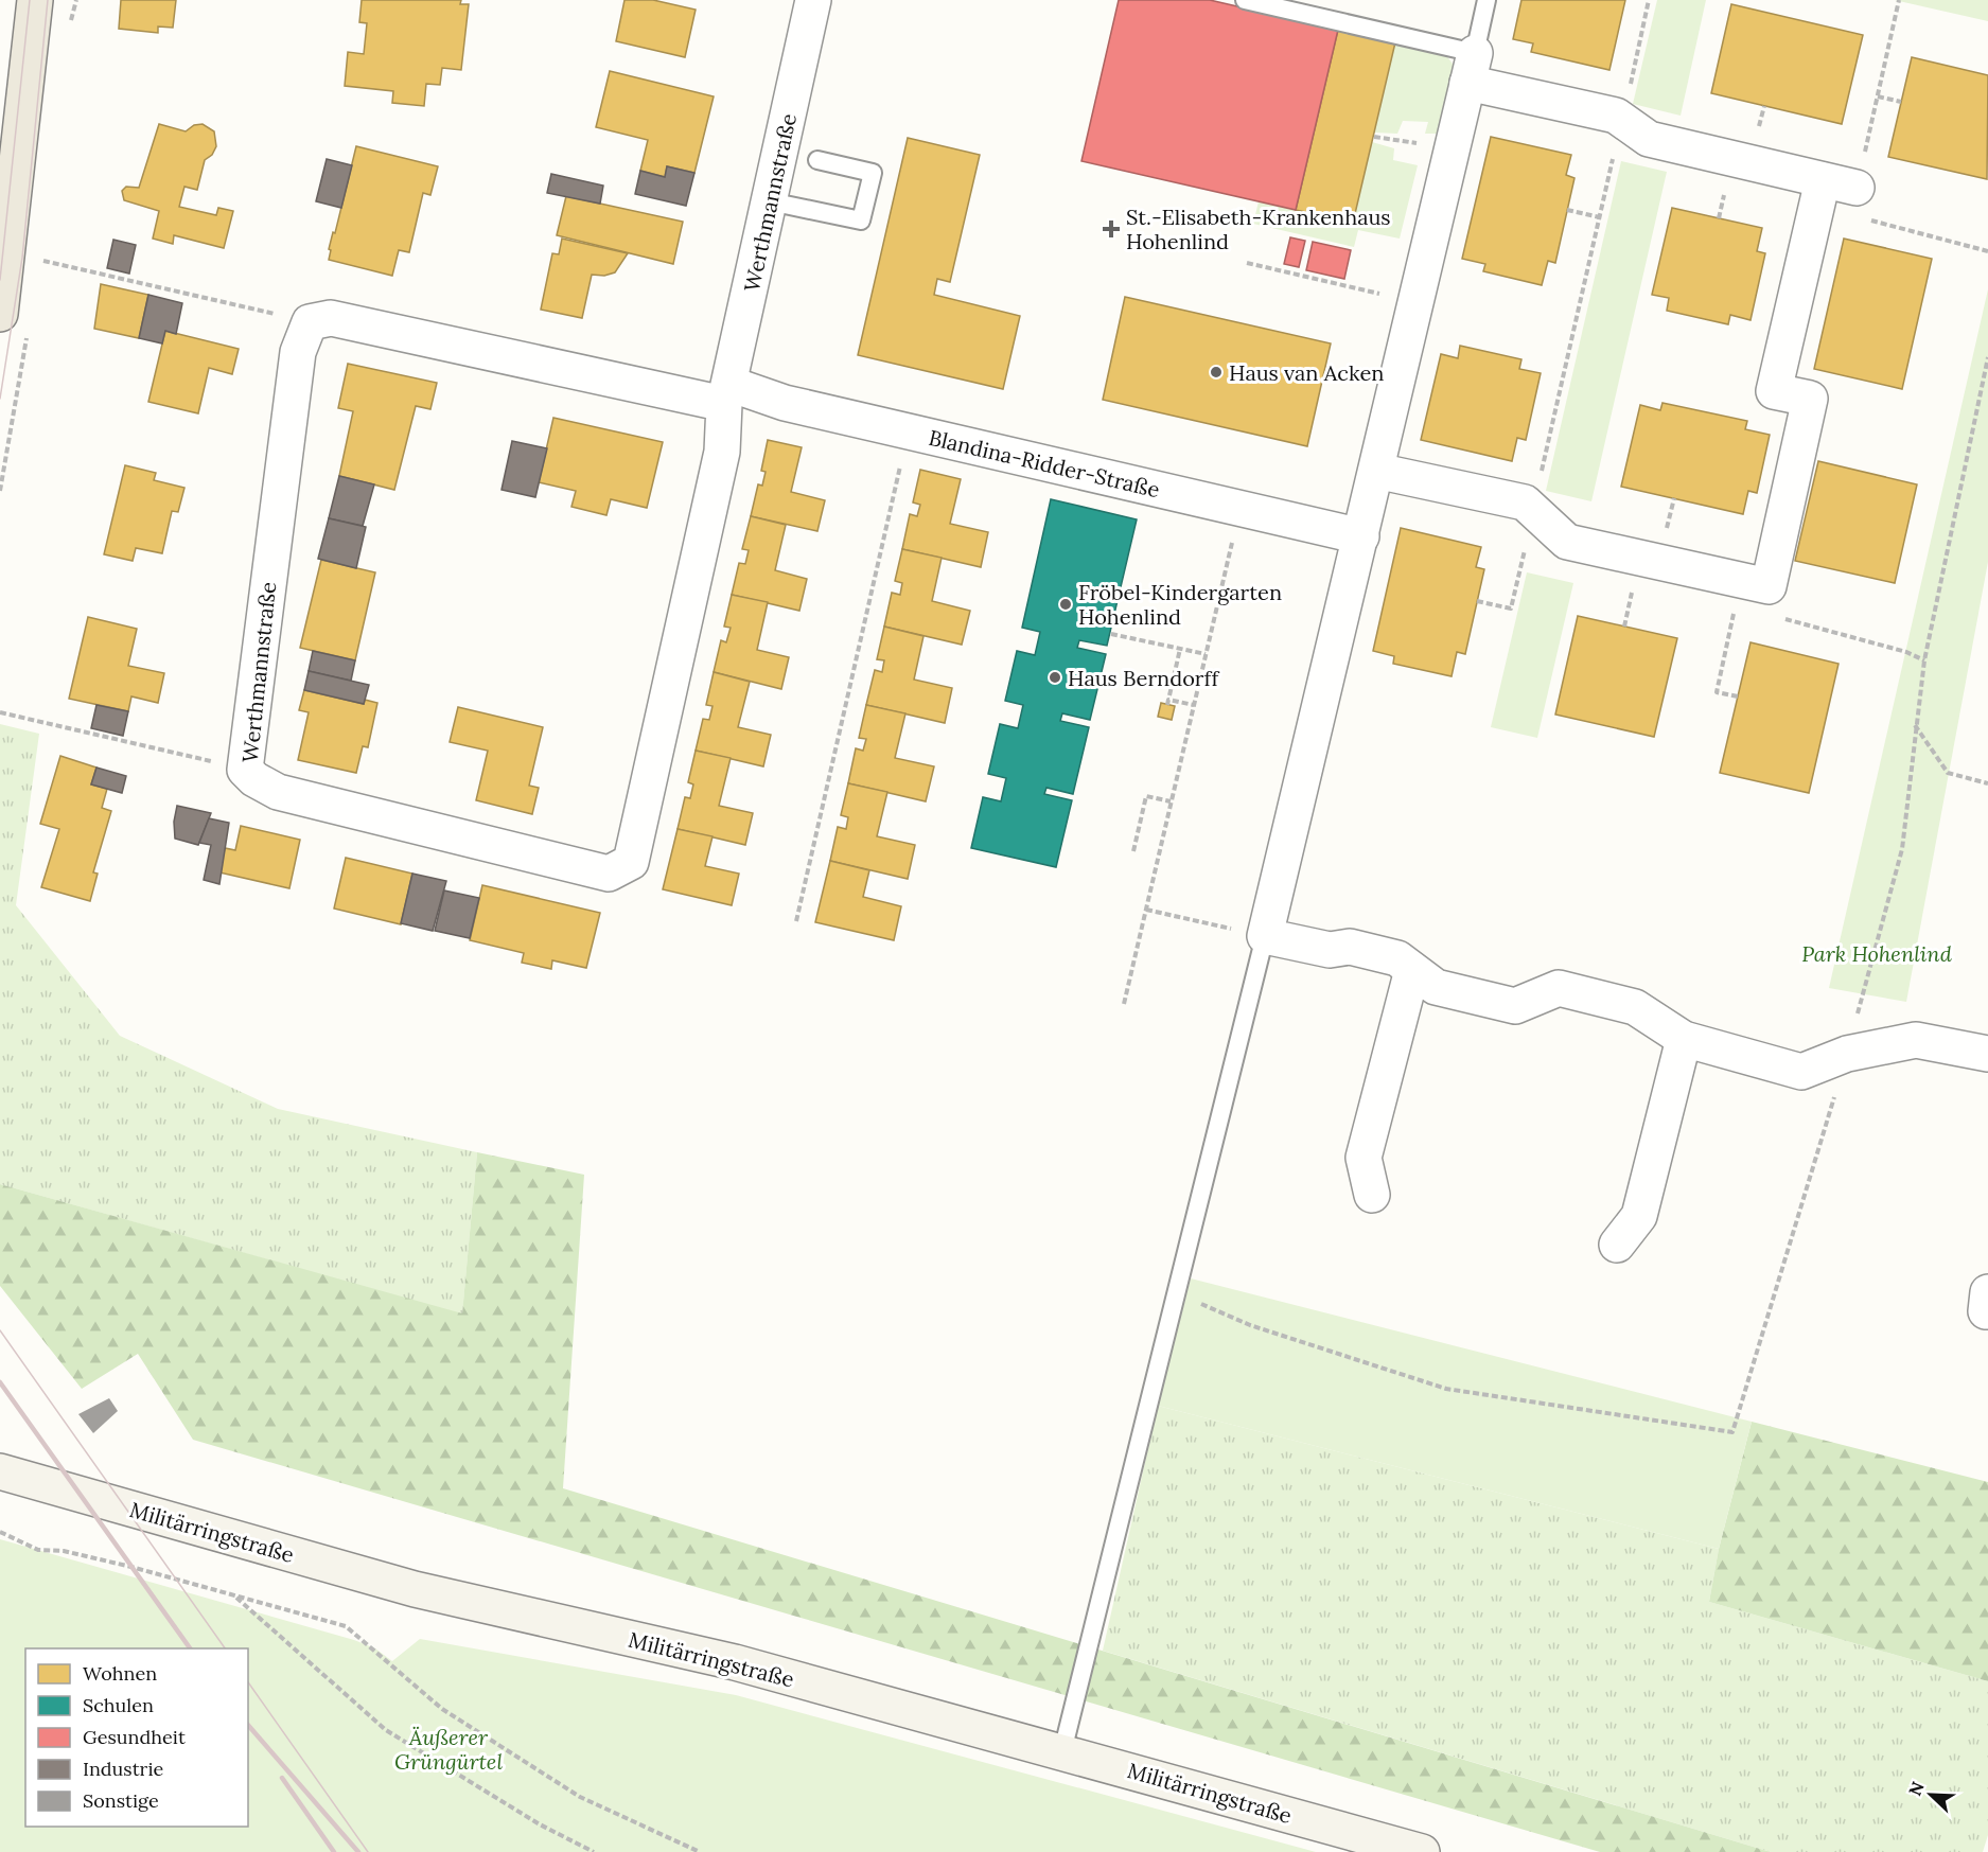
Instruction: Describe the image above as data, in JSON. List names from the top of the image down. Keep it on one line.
{"streets":{"main road":["Militärringstraße"],"street":["Werthmannstraße","Blandina-Ridder-Straße"]},"crossings":[["Werthmannstraße","Blandina-Ridder-Straße"]],"parks":["Park Hohenlind","Äußerer Grüngürtel"],"places":{"health":["St.-Elisabeth-Krankenhaus Hohenlind"],"other":["Haus van Acken","Fröbel-Kindergarten Hohenlind","Haus Berndorff"]},"legend":["Wohnen","Schulen","Gesundheit","Industrie","Sonstige"],"north":"top left"}
